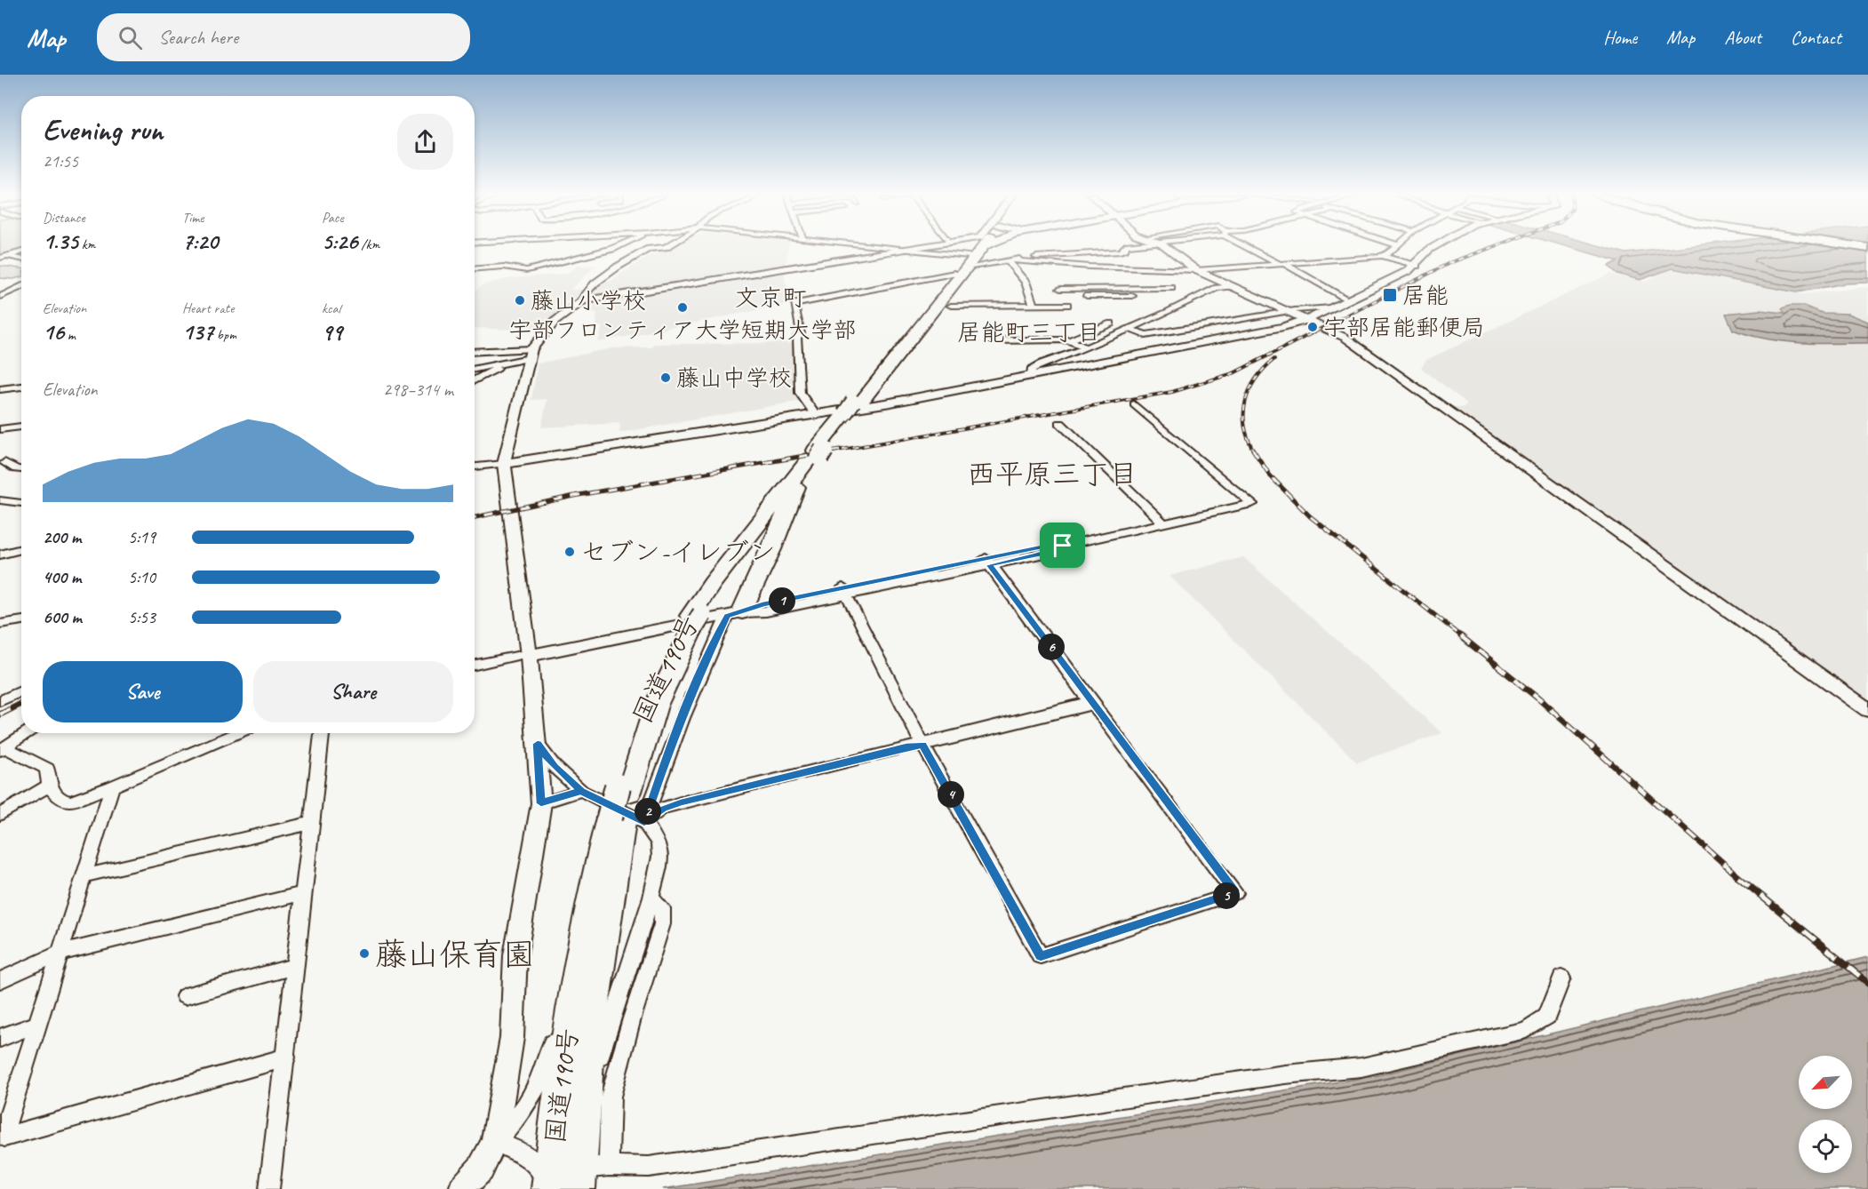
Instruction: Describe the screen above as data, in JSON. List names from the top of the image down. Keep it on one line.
{"streets":{"highway":["国道190号"]},"districts":["文京町","居能町三丁目","西平原三丁目"],"places":{"transit":["居能"],"other":["藤山小学校","宇部フロンティア大学短期大学部","宇部居能郵便局","藤山中学校","セブン-イレブン","藤山保育園"]},"north":"bottom left","page":{"header":"Map","search":"Search here","nav":["Home","Map","About","Contact"],"heading":["Evening run","21:55"],"stats":[["Distance","1.35 km"],["Time","7:20"],["Pace","5:26 /km"],["Elevation","16 m"],["Heart rate","137 bpm"],["kcal","99"]],"chart":["Elevation","298–314 m"],"list":[{"name":"200 m","note":"5:19"},{"name":"400 m","note":"5:10"},{"name":"600 m","note":"5:53"}],"pins":["1","6","4","2","5"],"buttons":["Save","Share"]}}
